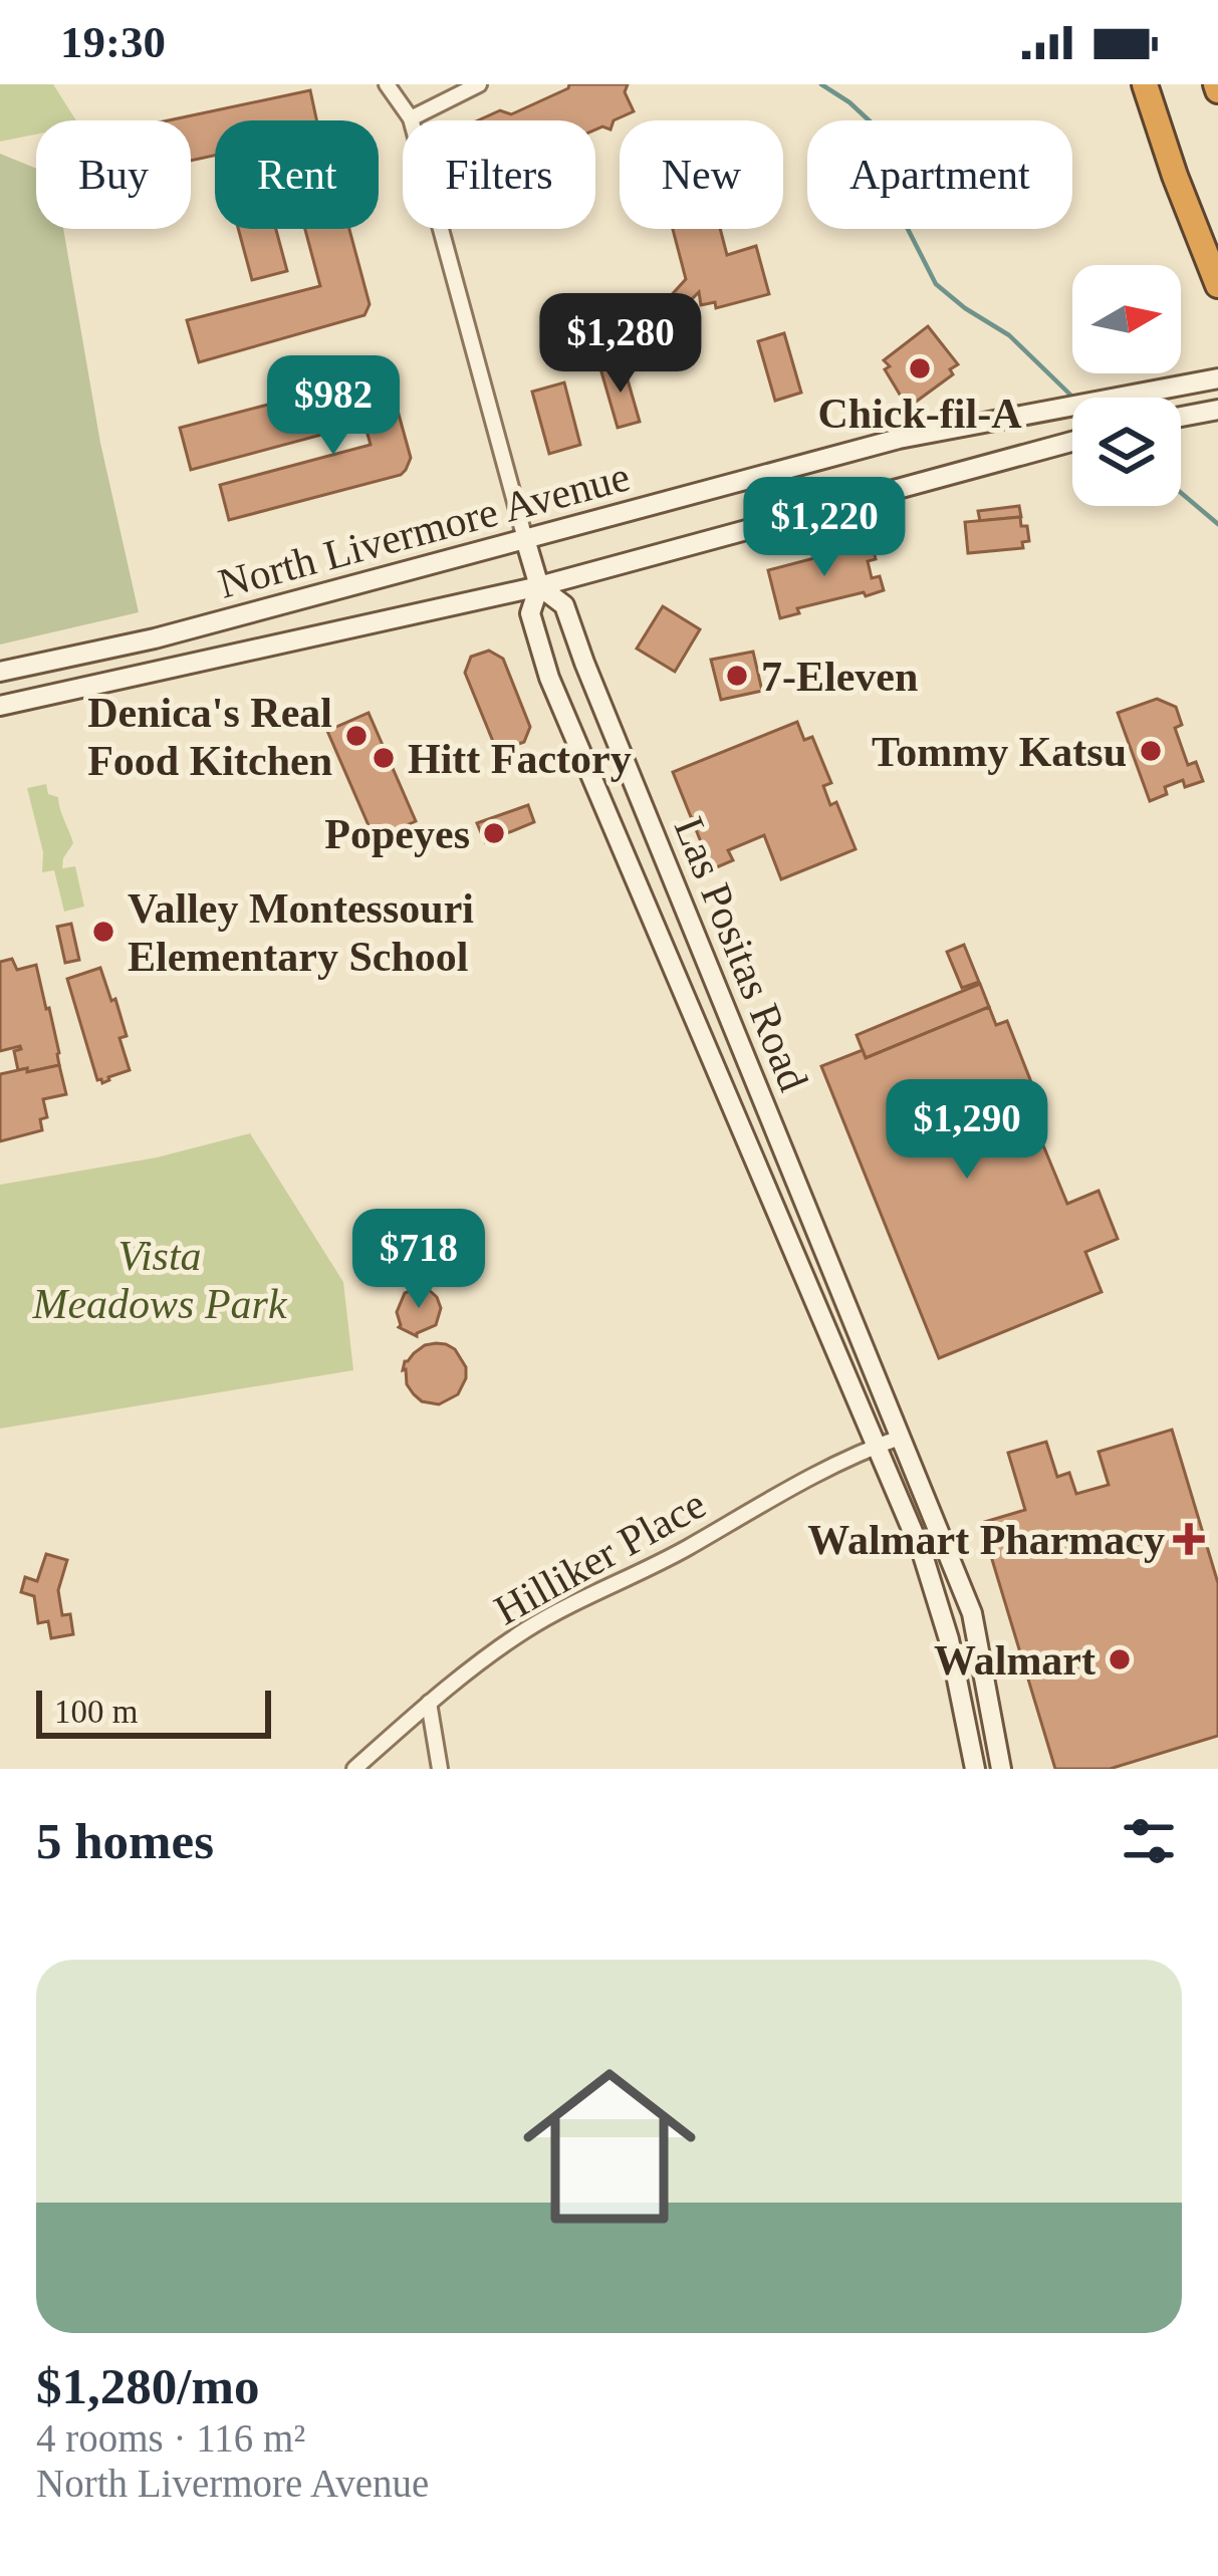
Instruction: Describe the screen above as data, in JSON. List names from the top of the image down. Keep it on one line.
{"streets":{"main road":["North Livermore Avenue","Las Positas Road"],"street":["Hilliker Place"]},"crossings":[["North Livermore Avenue","Las Positas Road"],["Las Positas Road","Hilliker Place"]],"parks":["Vista Meadows Park"],"places":{"other":["Chick-fil-A","7-Eleven","Denica's Real Food Kitchen","Tommy Katsu","Hitt Factory","Popeyes","Valley Montessouri Elementary School","Walmart"],"health":["Walmart Pharmacy"]},"scale_bar":"100 m","north":"right","page":{"status":"19:30","chip":["Buy","Rent","Filters","New","Apartment"],"price":["$1,280","$982","$1,220","$1,290","$718"],"scale":"100 m","heading":"5 homes","list":[{"name":"$1,280/mo","note":"4 rooms · 116 m² · North Livermore Avenue"}]}}
